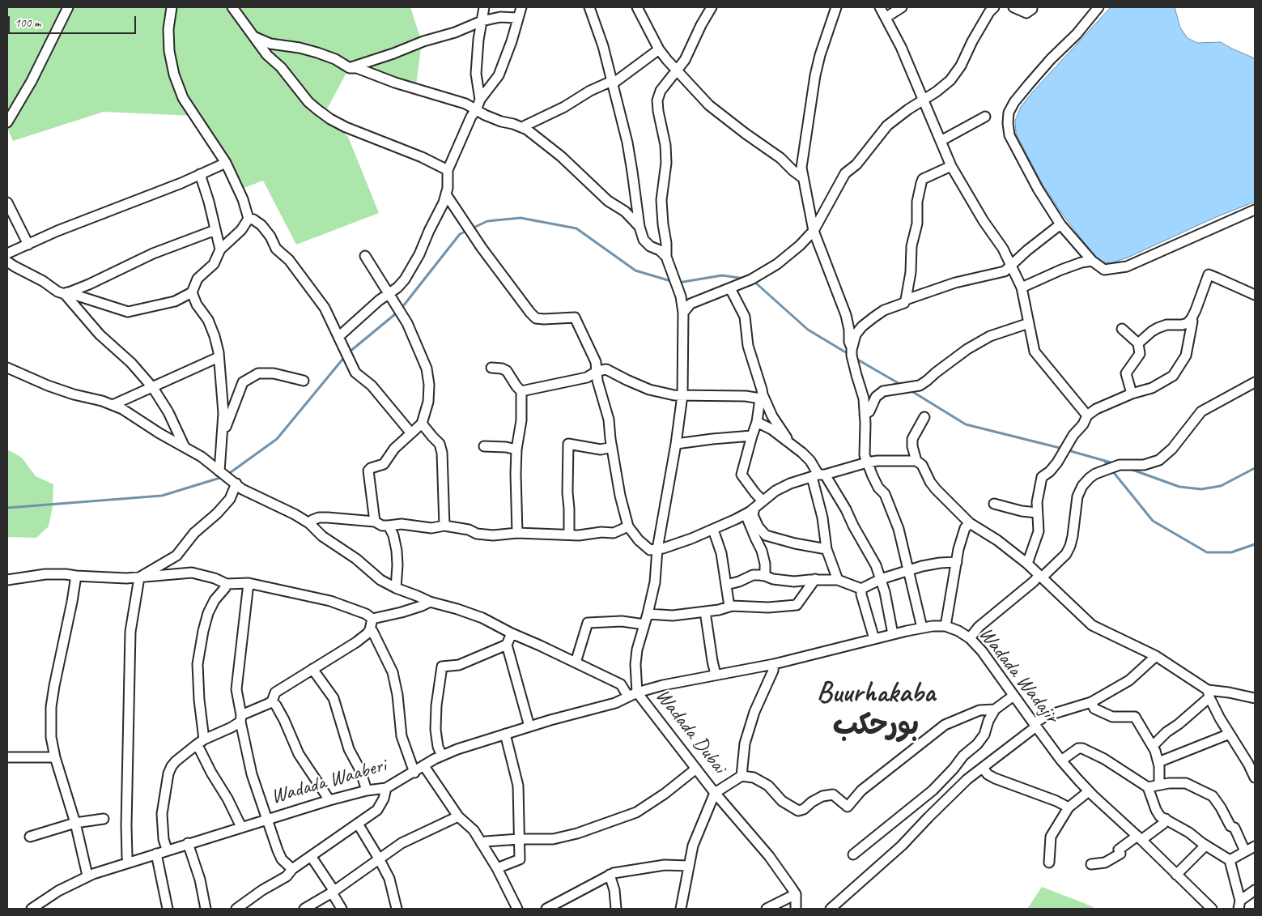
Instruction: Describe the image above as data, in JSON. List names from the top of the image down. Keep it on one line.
{"streets":{"street":["Wadada Wadajir","Wadada Dubai","Wadada Waaberi"]},"crossings":[["Wadada Wadajir","Wadada Dubai"],["Wadada Wadajir","Wadada Waaberi"],["Wadada Dubai","Wadada Waaberi"]],"districts":["Buurhakaba بورحكب"],"scale_bar":"100 m"}
